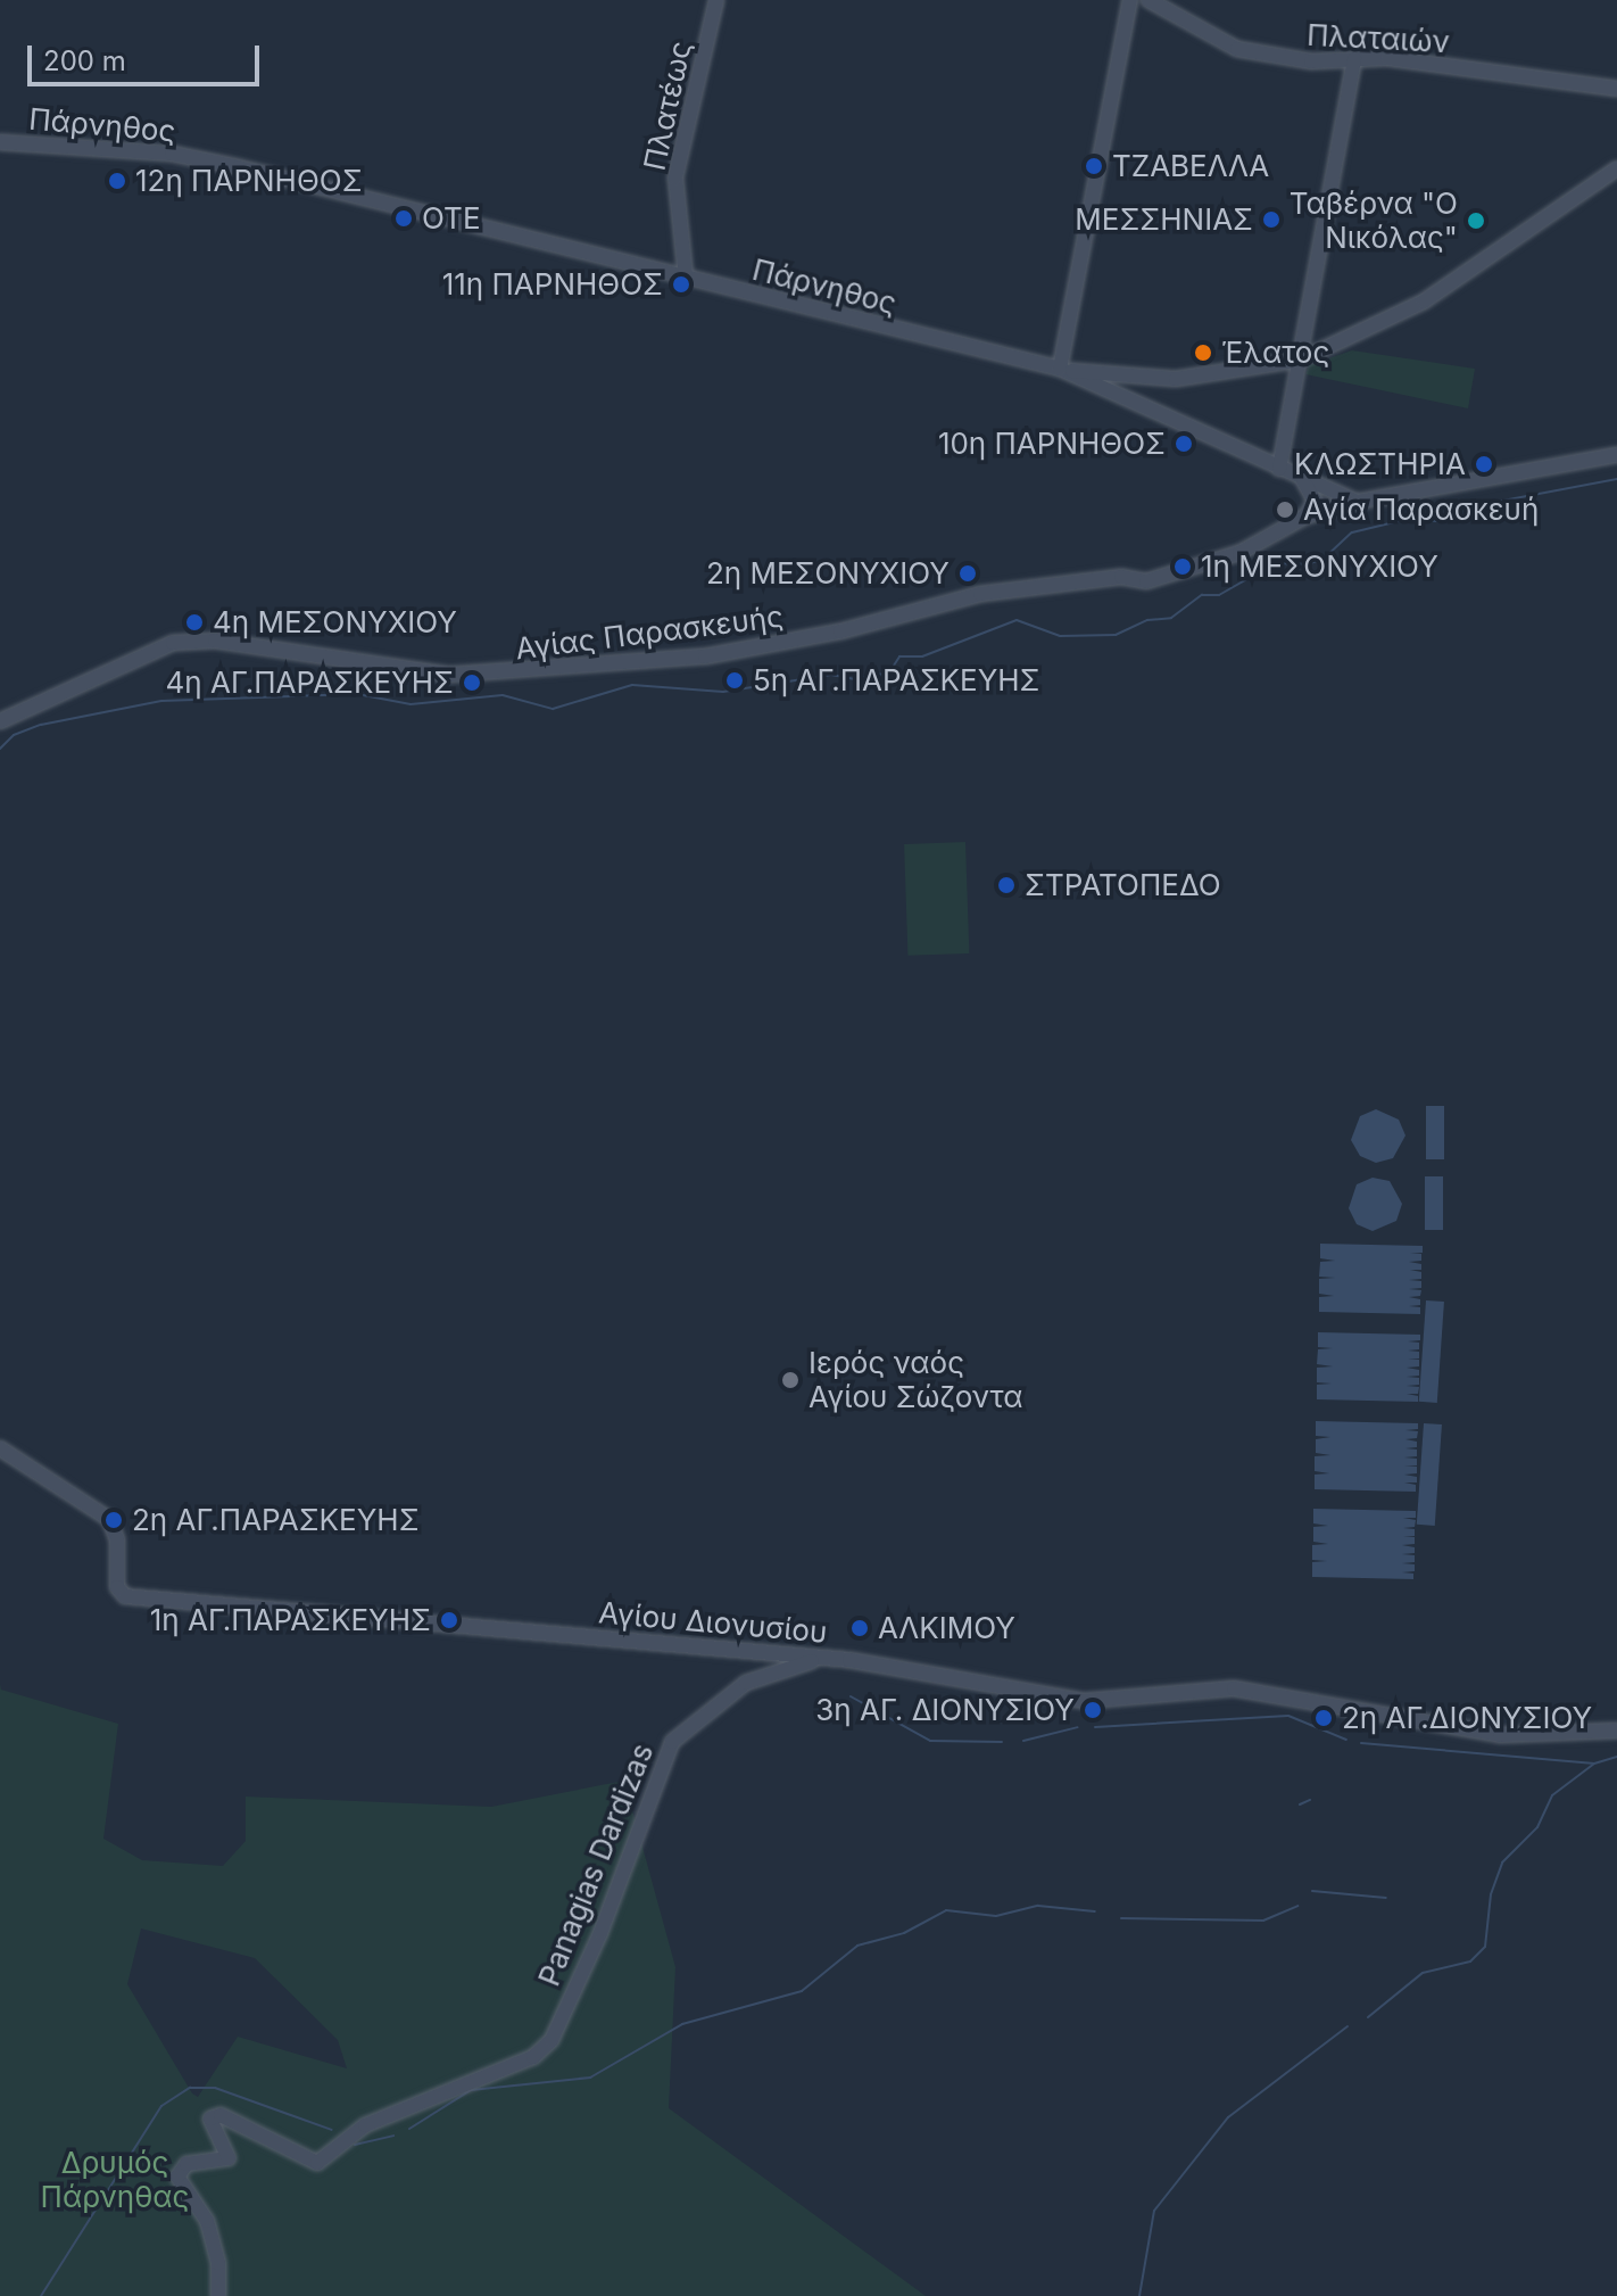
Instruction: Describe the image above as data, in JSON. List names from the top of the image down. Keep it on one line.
{"streets":{"street":["Πλαταιών","Πλατέως","Πάρνηθος","Αγίας Παρασκευής","Αγίου Διονυσίου","Panagias Dardizas"]},"crossings":[["Πλατέως","Πάρνηθος"],["Πάρνηθος","Αγίας Παρασκευής"],["Αγίου Διονυσίου","Panagias Dardizas"]],"parks":["Δρυμός Πάρνηθας"],"places":["ΤΖΑΒΕΛΛΑ","12η ΠΑΡΝΗΘΟΣ","ΟΤΕ","ΜΕΣΣΗΝΙΑΣ","Ταβέρνα \"Ο Νικόλας\"","11η ΠΑΡΝΗΘΟΣ","Έλατος","10η ΠΑΡΝΗΘΟΣ","ΚΛΩΣΤΗΡΙΑ","Αγία Παρασκευή","1η ΜΕΣΟΝΥΧΙΟΥ","2η ΜΕΣΟΝΥΧΙΟΥ","4η ΜΕΣΟΝΥΧΙΟΥ","5η ΑΓ.ΠΑΡΑΣΚΕΥΗΣ","4η ΑΓ.ΠΑΡΑΣΚΕΥΗΣ","ΣΤΡΑΤΟΠΕΔΟ","Ιερός ναός Αγίου Σώζοντα","2η ΑΓ.ΠΑΡΑΣΚΕΥΗΣ","1η ΑΓ.ΠΑΡΑΣΚΕΥΗΣ","ΑΛΚΙΜΟΥ","3η ΑΓ. ΔΙΟΝΥΣΙΟΥ","2η ΑΓ.ΔΙΟΝΥΣΙΟΥ"],"scale_bar":"200 m"}
